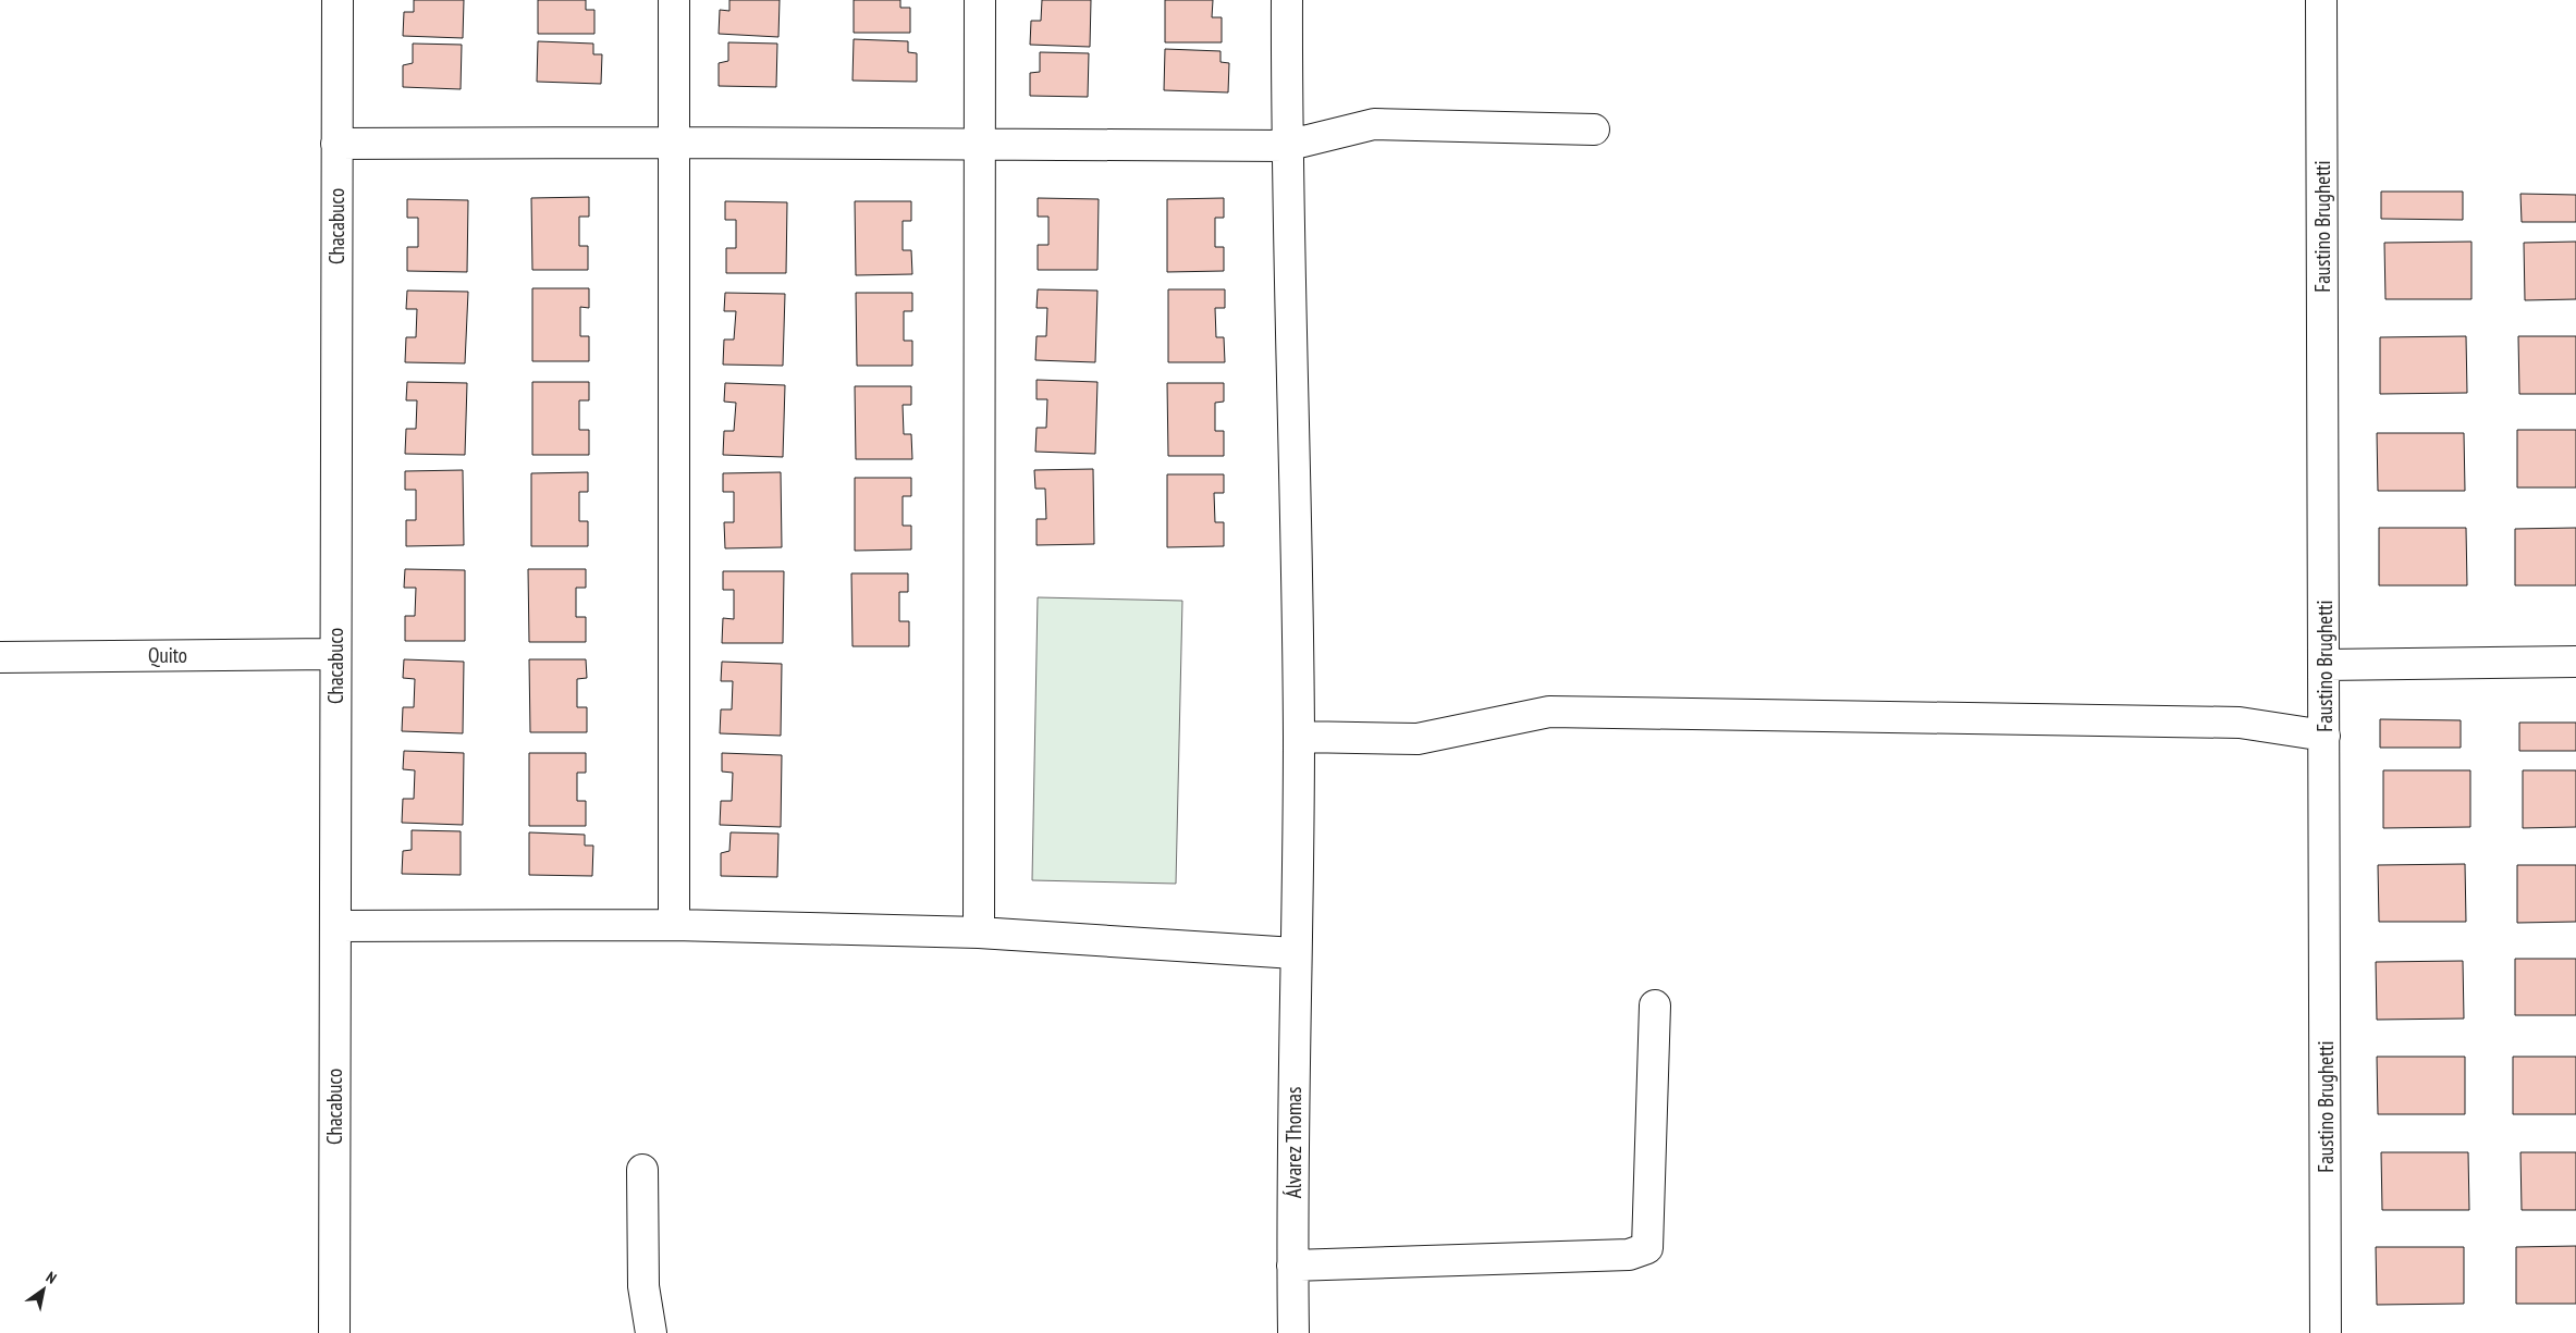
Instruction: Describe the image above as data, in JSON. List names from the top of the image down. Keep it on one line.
{"streets":{"street":["Chacabuco","Faustino Brughetti","Quito","Álvarez Thomas"]},"crossings":[["Chacabuco","Quito"]],"north":"top right"}
